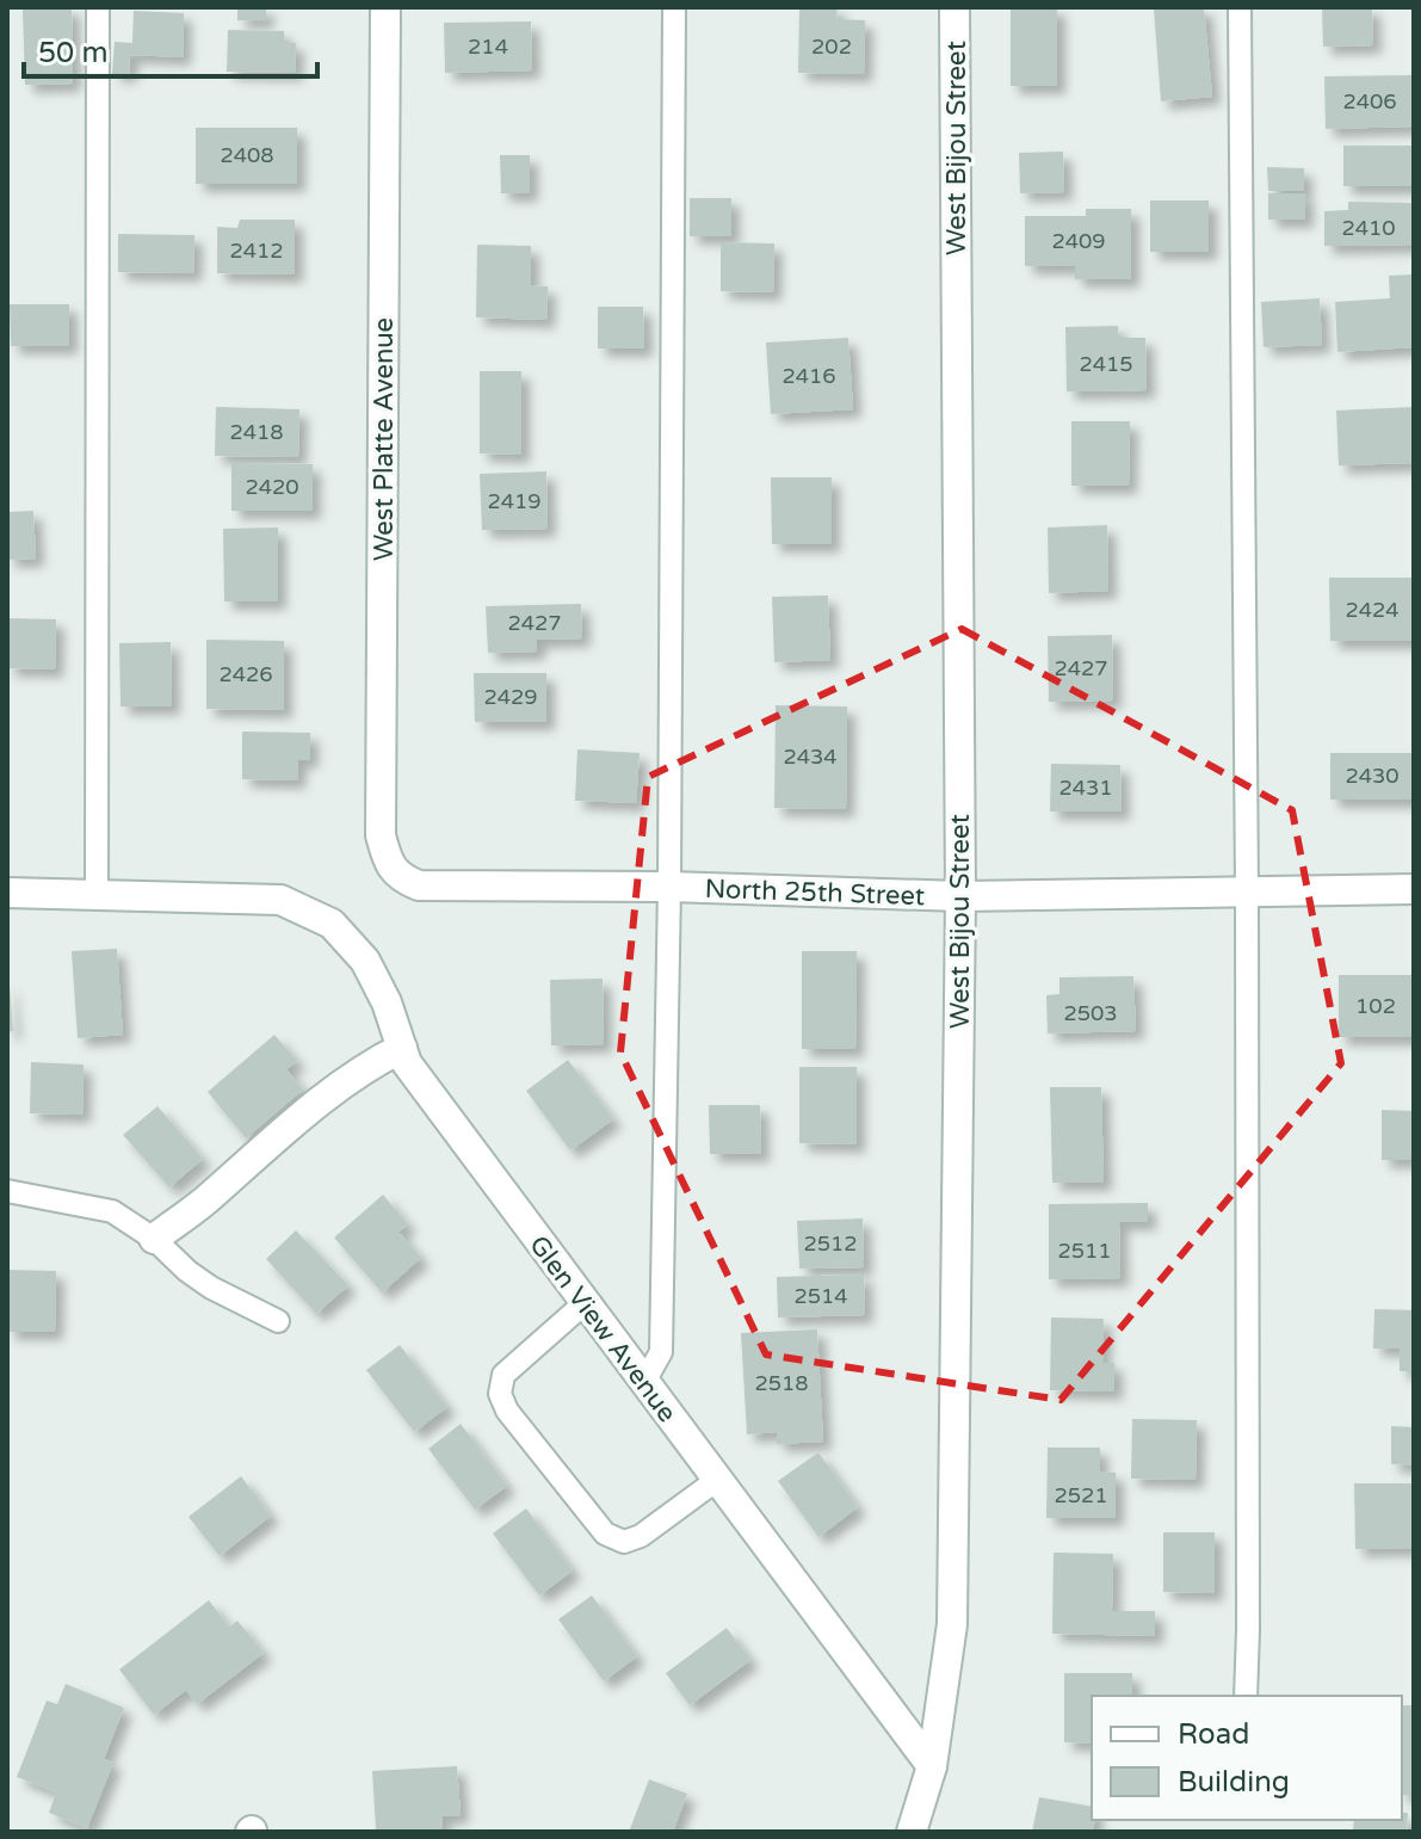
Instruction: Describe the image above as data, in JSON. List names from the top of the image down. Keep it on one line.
{"streets":{"street":["West Bijou Street","West Platte Avenue","North 25th Street","Glen View Avenue"]},"crossings":[["West Bijou Street","North 25th Street"],["West Bijou Street","Glen View Avenue"],["West Platte Avenue","North 25th Street"]],"house_numbers":["214","202","2406","2408","2410","2409","2412","2415","2416","2418","2420","2419","2424","2427","2427","2426","2429","2434","2430","2431","102","2503","2512","2511","2514","2518","2521"],"legend":["Road","Building"],"scale_bar":"50 m"}
